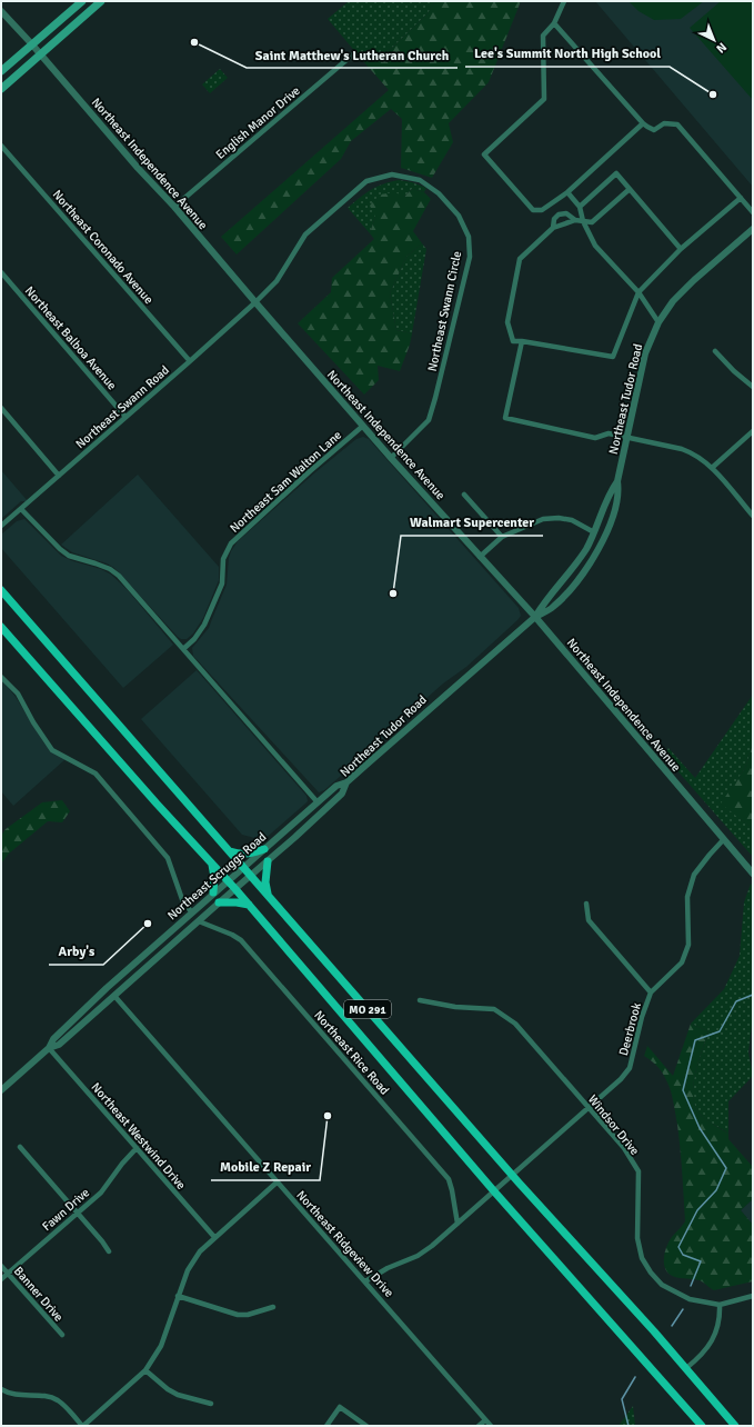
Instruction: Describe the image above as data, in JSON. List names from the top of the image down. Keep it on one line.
{"streets":{"main road":["MO 291"],"street":["English Manor Drive","Northeast Independence Avenue","Northeast Coronado Avenue","Northeast Swann Circle","Northeast Balboa Avenue","Northeast Tudor Road","Northeast Swann Road","Northeast Sam Walton Lane","Northeast Scruggs Road","Deerbrook","Northeast Rice Road","Windsor Drive","Northeast Westwind Drive","Fawn Drive","Northeast Ridgeview Drive","Banner Drive"]},"crossings":[["English Manor Drive","Northeast Independence Avenue"],["Northeast Independence Avenue","Northeast Swann Circle"],["Northeast Independence Avenue","Northeast Tudor Road"],["Northeast Independence Avenue","Northeast Swann Road"],["Northeast Independence Avenue","Northeast Sam Walton Lane"],["Northeast Independence Avenue","Deerbrook"],["Northeast Coronado Avenue","Northeast Swann Road"],["Northeast Swann Circle","Northeast Swann Road"],["Northeast Balboa Avenue","Northeast Swann Road"],["Northeast Tudor Road","Northeast Scruggs Road"],["Northeast Tudor Road","MO 291"],["Northeast Scruggs Road","MO 291"],["Northeast Scruggs Road","Northeast Rice Road"],["Northeast Scruggs Road","Northeast Westwind Drive"],["Northeast Scruggs Road","Northeast Ridgeview Drive"],["MO 291","Deerbrook"],["Deerbrook","Northeast Rice Road"],["Deerbrook","Windsor Drive"],["Deerbrook","Northeast Ridgeview Drive"],["Northeast Westwind Drive","Fawn Drive"],["Fawn Drive","Banner Drive"]],"places":["Saint Matthew's Lutheran Church","Lee's Summit North High School","Walmart Supercenter","Arby's","Mobile Z Repair"],"north":"bottom right"}
